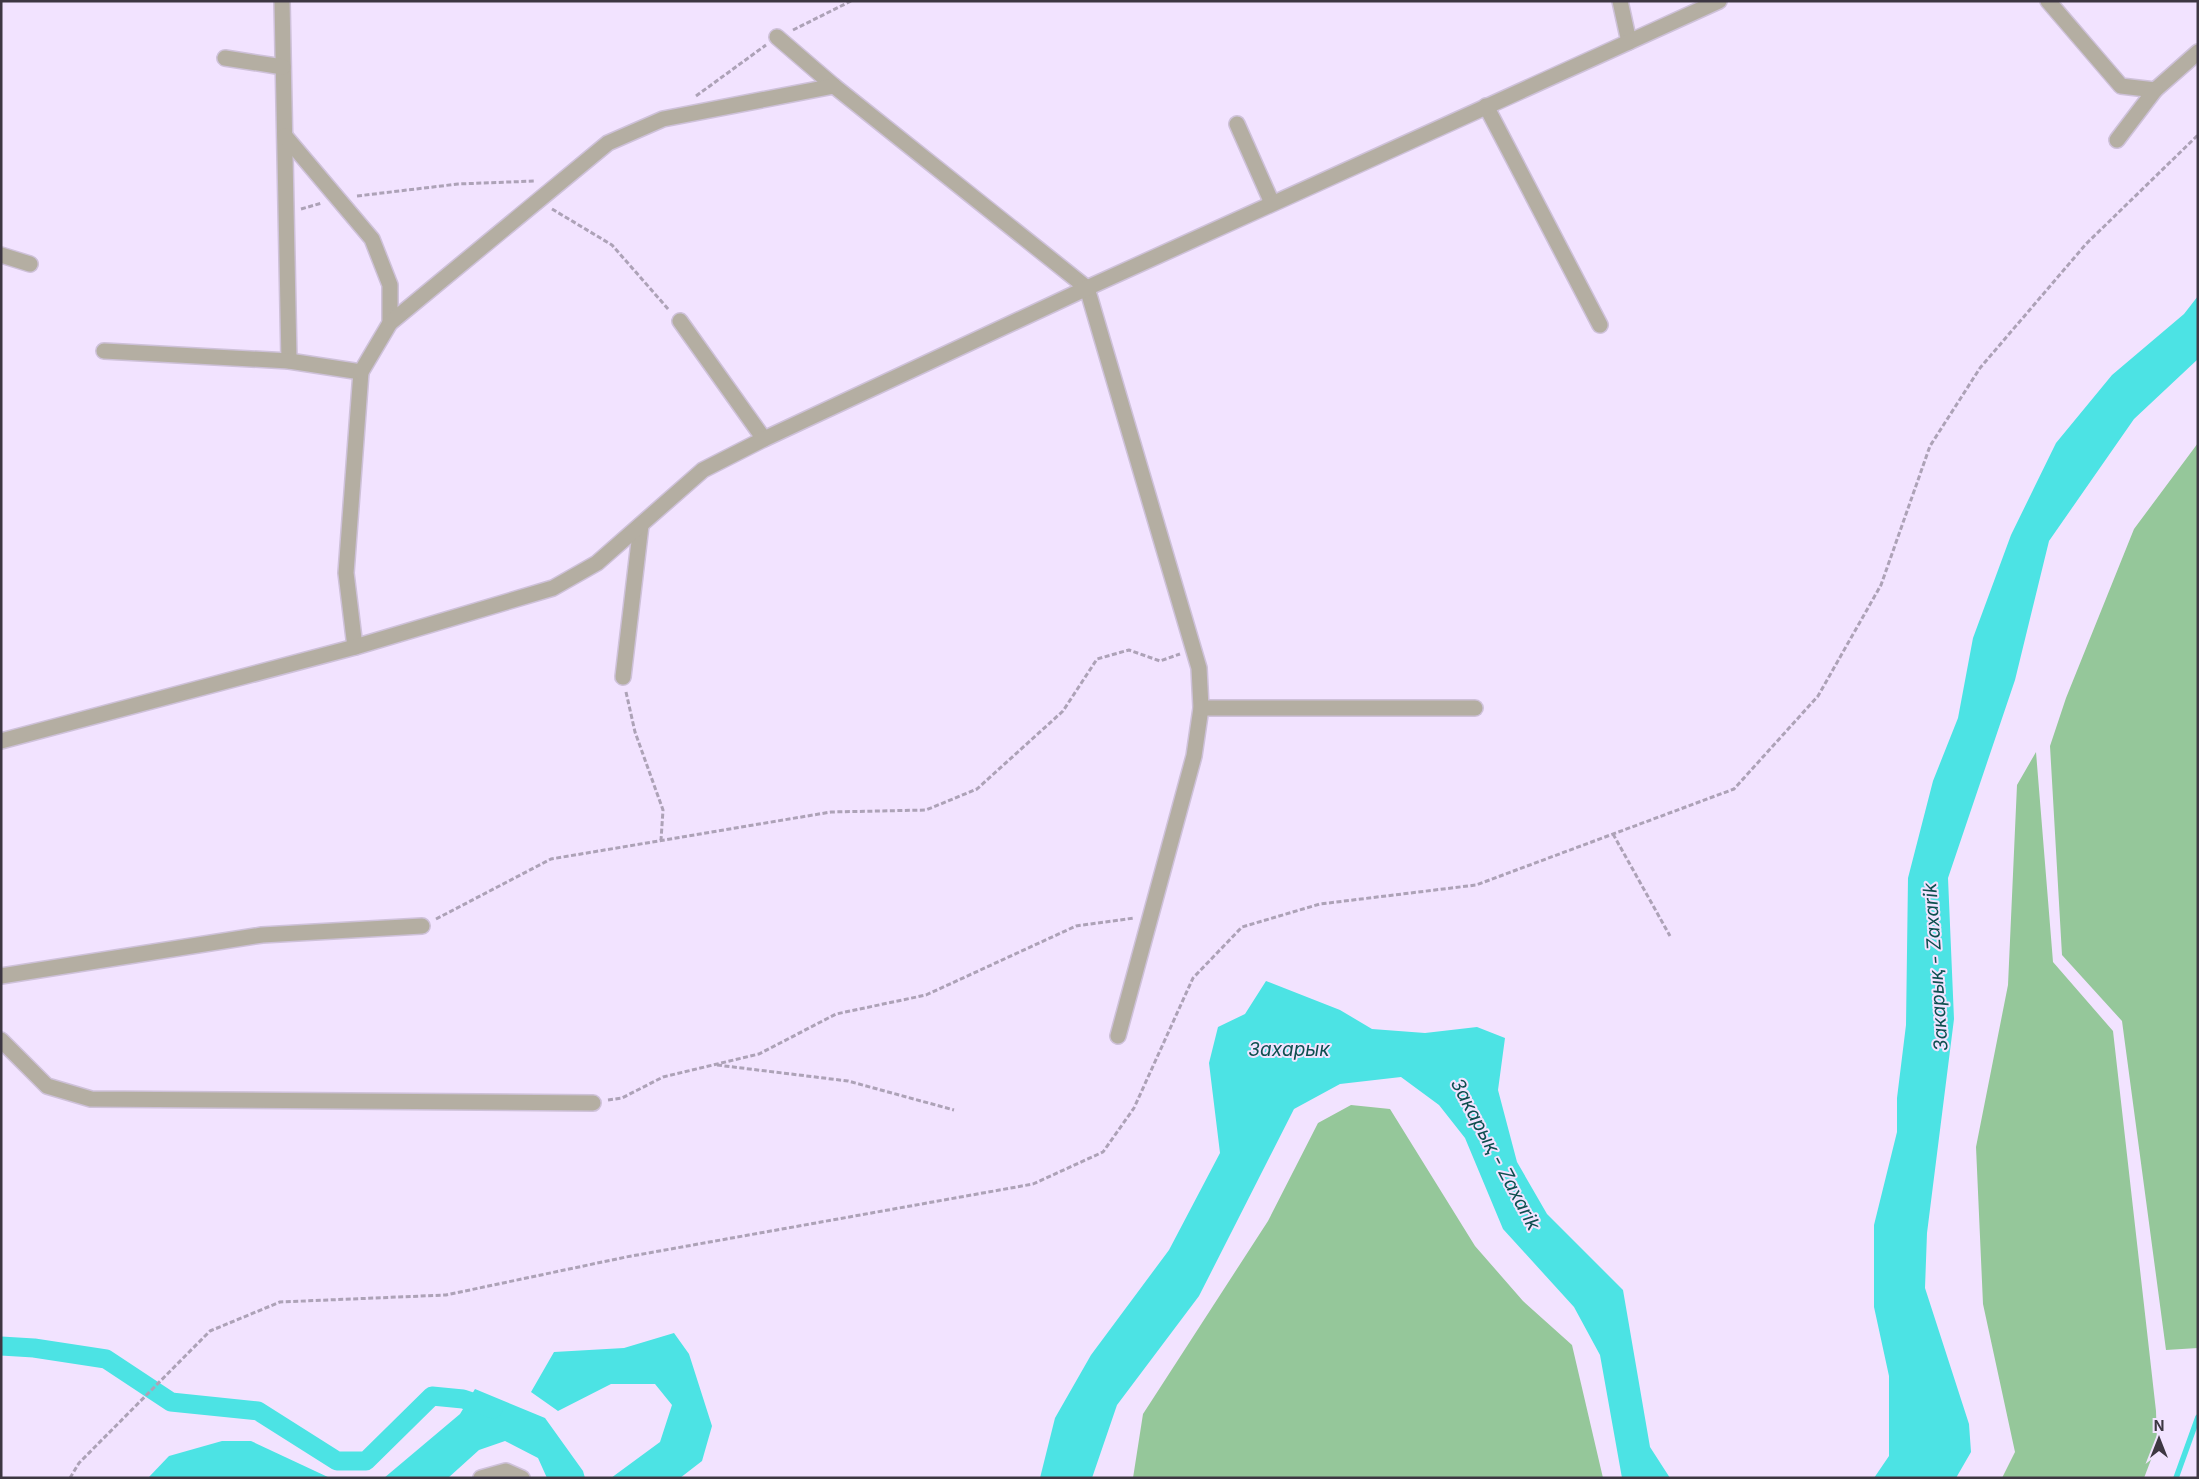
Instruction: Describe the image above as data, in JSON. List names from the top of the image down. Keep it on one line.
{"water":["Закарық - Zaxarik","Захарык"],"north":"top"}
